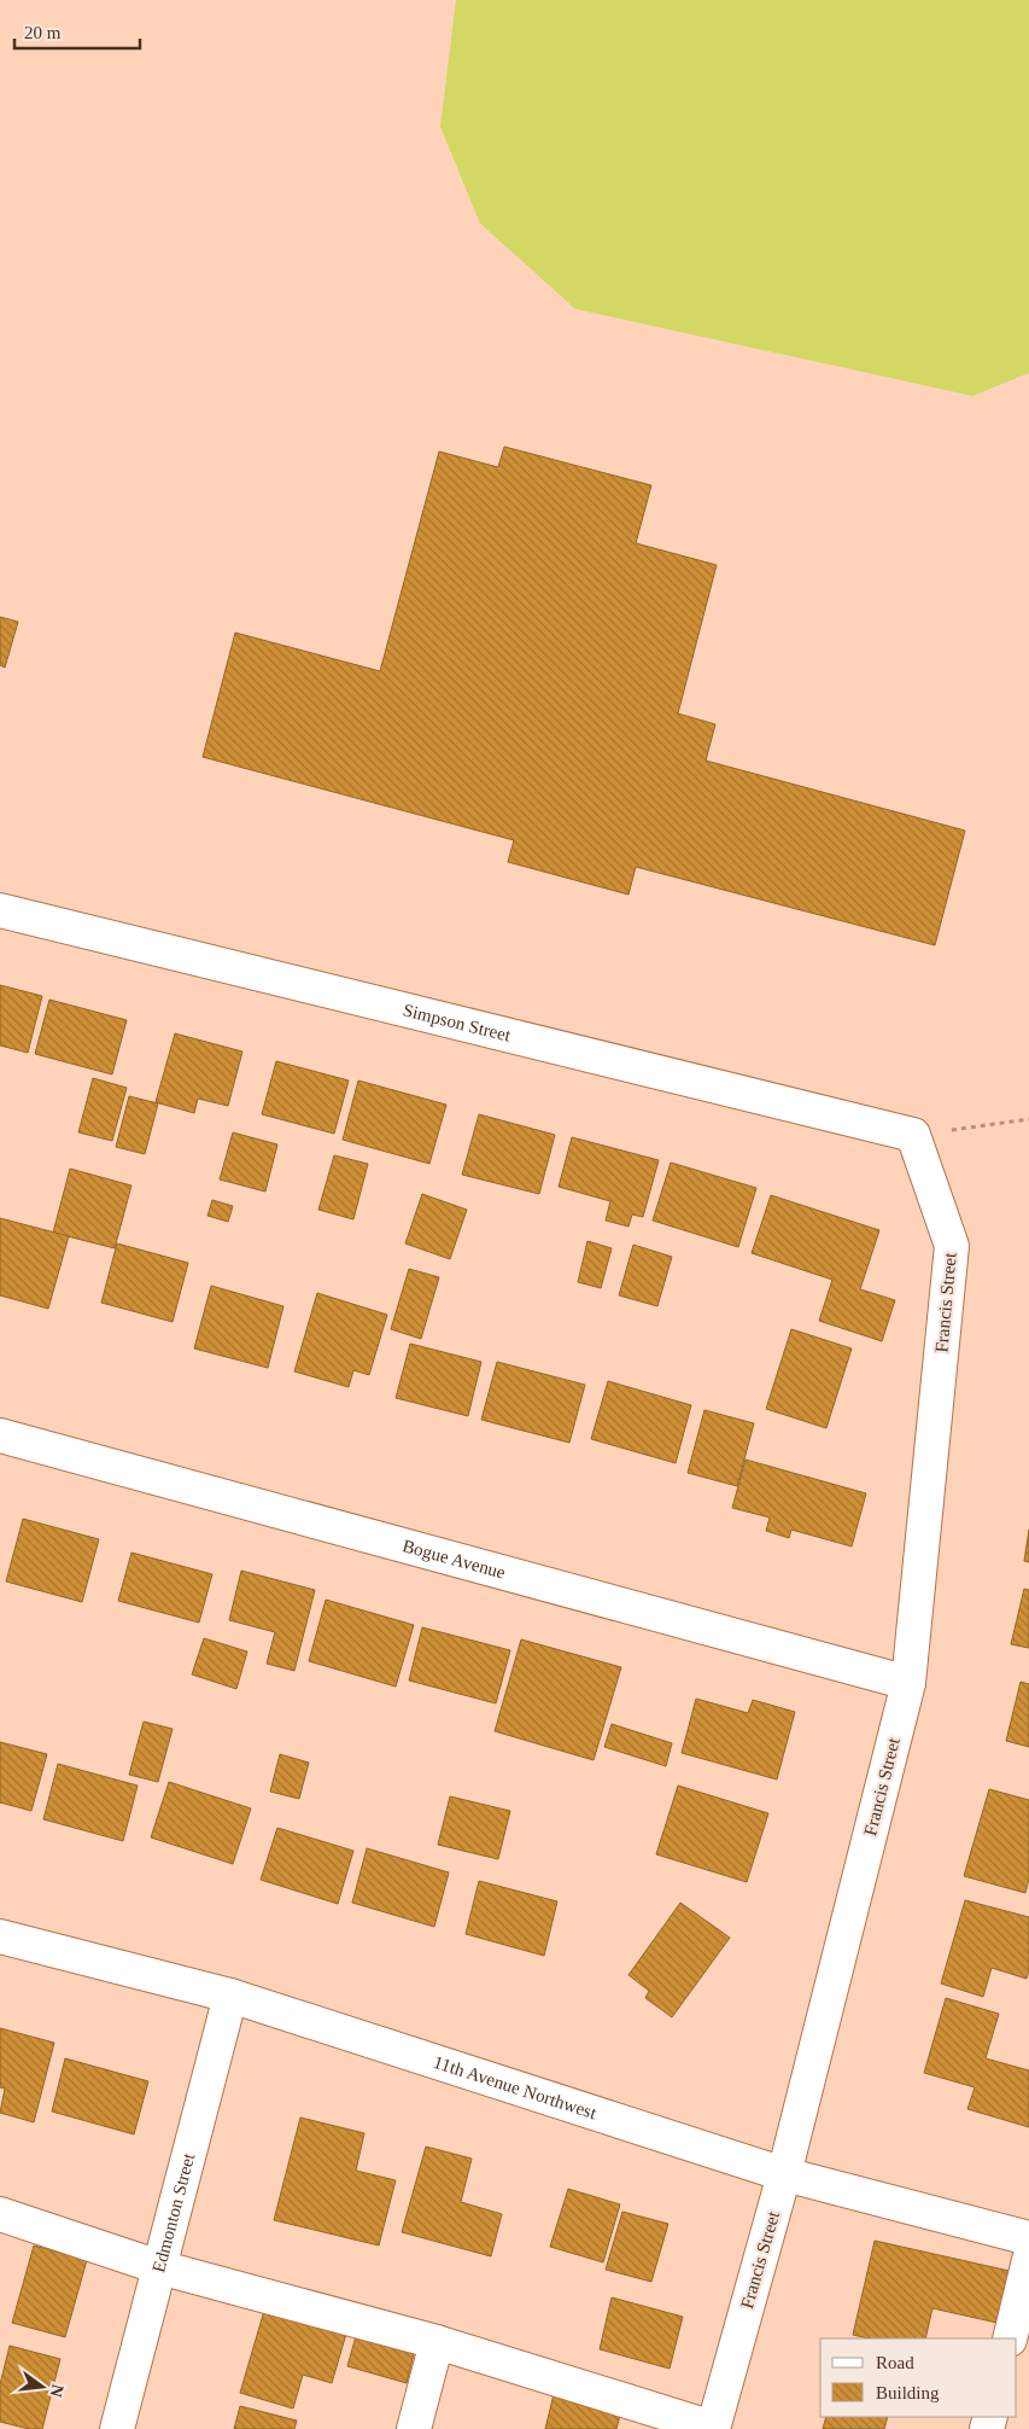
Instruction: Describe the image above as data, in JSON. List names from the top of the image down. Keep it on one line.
{"streets":{"street":["Simpson Street","Francis Street","Bogue Avenue","11th Avenue Northwest","Edmonton Street"]},"crossings":[["Simpson Street","Francis Street"],["Francis Street","Bogue Avenue"],["Francis Street","11th Avenue Northwest"],["11th Avenue Northwest","Edmonton Street"]],"legend":["Road","Building"],"scale_bar":"20 m","north":"right"}
